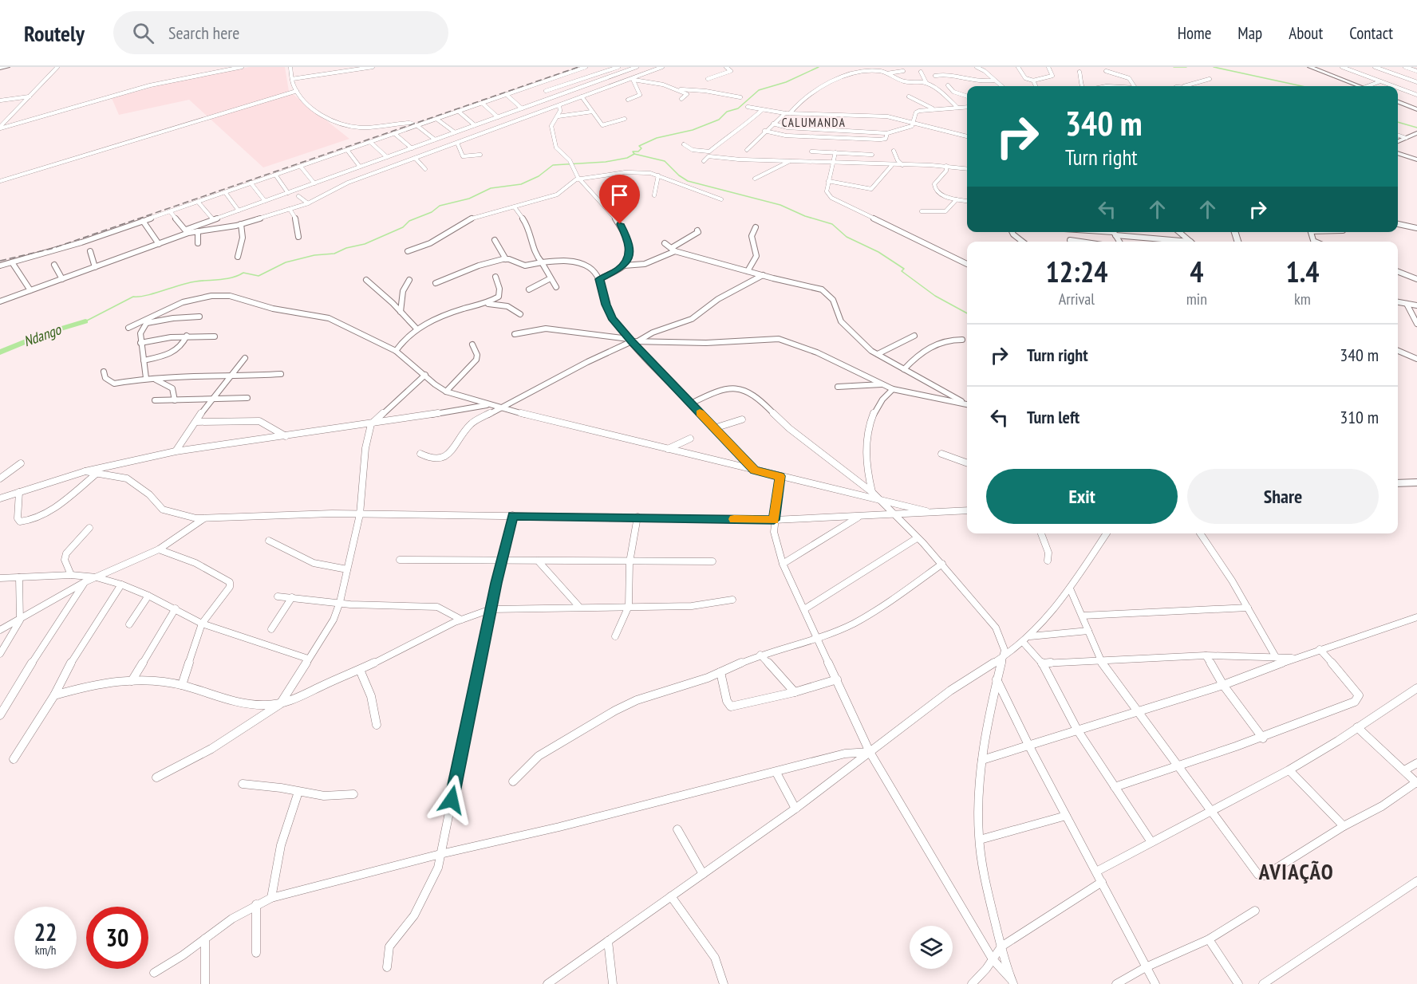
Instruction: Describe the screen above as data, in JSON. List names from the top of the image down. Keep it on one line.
{"districts":["CALUMANDA","AVIAÇÃO"],"water":["Ndango"],"page":{"header":"Routely","search":"Search here","nav":["Home","Map","About","Contact"],"turn":["340 m","Turn right"],"eta":["12:24","Arrival","4","min","1.4","km"],"list":[{"name":"Turn right","value":"340 m"},{"name":"Turn left","value":"310 m"}],"buttons":["Exit","Share"],"speed":"22 km/h","limit":"30"}}
